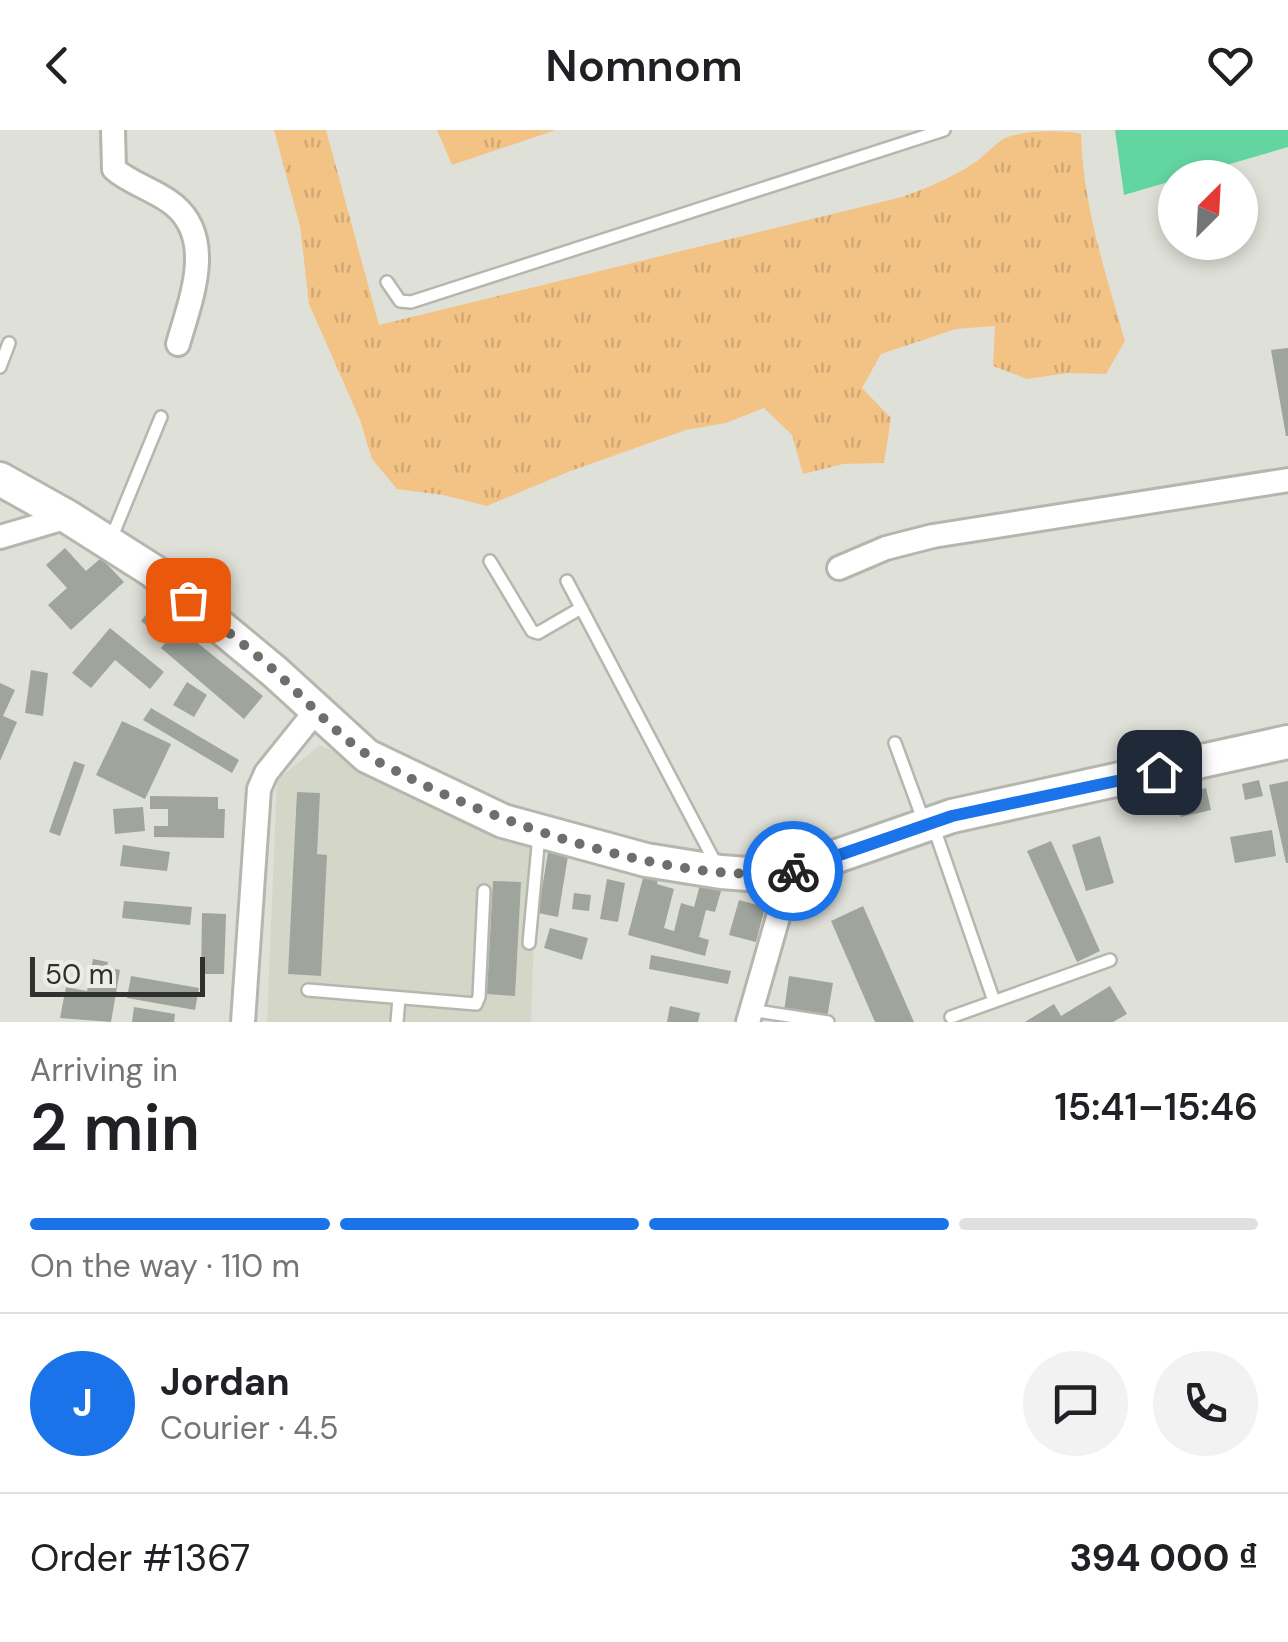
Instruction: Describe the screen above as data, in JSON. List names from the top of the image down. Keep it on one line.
{"scale_bar":"50 m","north":"top right","page":{"header":"Nomnom","scale":"50 m","heading":["2 min","Arriving in","15:41–15:46"],"panel":["Jordan","Courier · 4.5","Order #1367","394 000 ₫"],"bar":"On the way · 110 m","round":"J"}}
